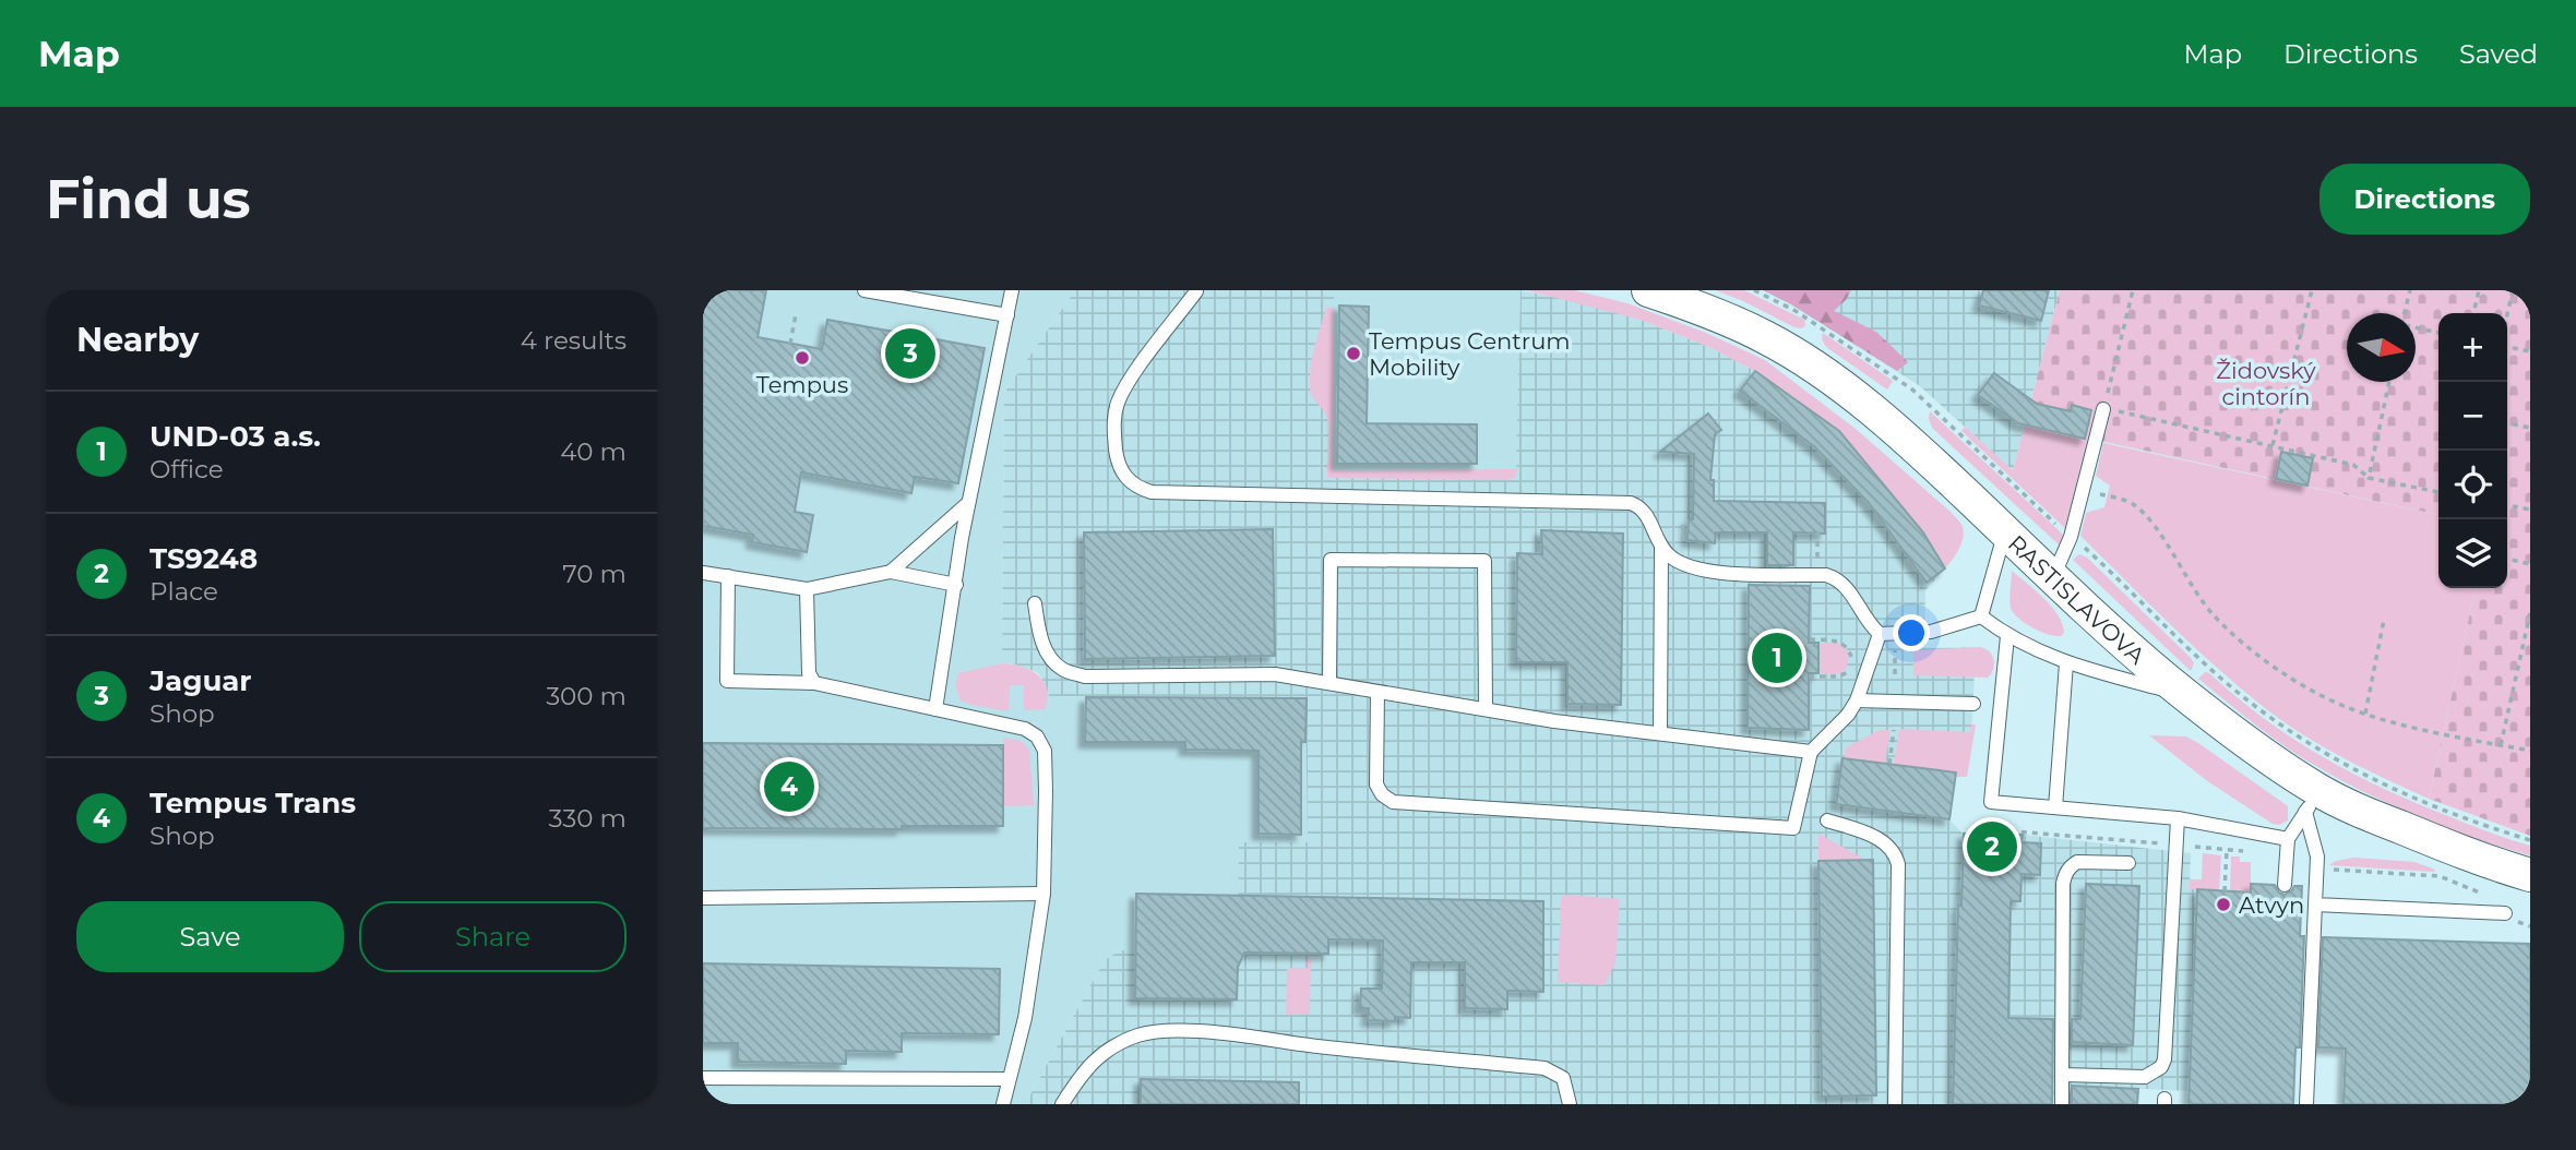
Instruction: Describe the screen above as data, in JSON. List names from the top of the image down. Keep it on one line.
{"streets":{"street":["RASTISLAVOVA"]},"parks":["Židovský cintorín"],"places":["Tempus Centrum Mobility","Tempus","Atvyn"],"north":"right","page":{"header":"Map","nav":["Map","Directions","Saved"],"buttons":["Directions",["Save","Share"]],"title":"Find us","heading":["Nearby","4 results"],"map_buttons":["+","−"],"pins":["3","1","4","2"],"list":[{"mark":"1","name":"UND-03 a.s.","note":"Office","value":"40 m"},{"mark":"2","name":"TS9248","note":"Place","value":"70 m"},{"mark":"3","name":"Jaguar","note":"Shop","value":"300 m"},{"mark":"4","name":"Tempus Trans","note":"Shop","value":"330 m"}]}}
